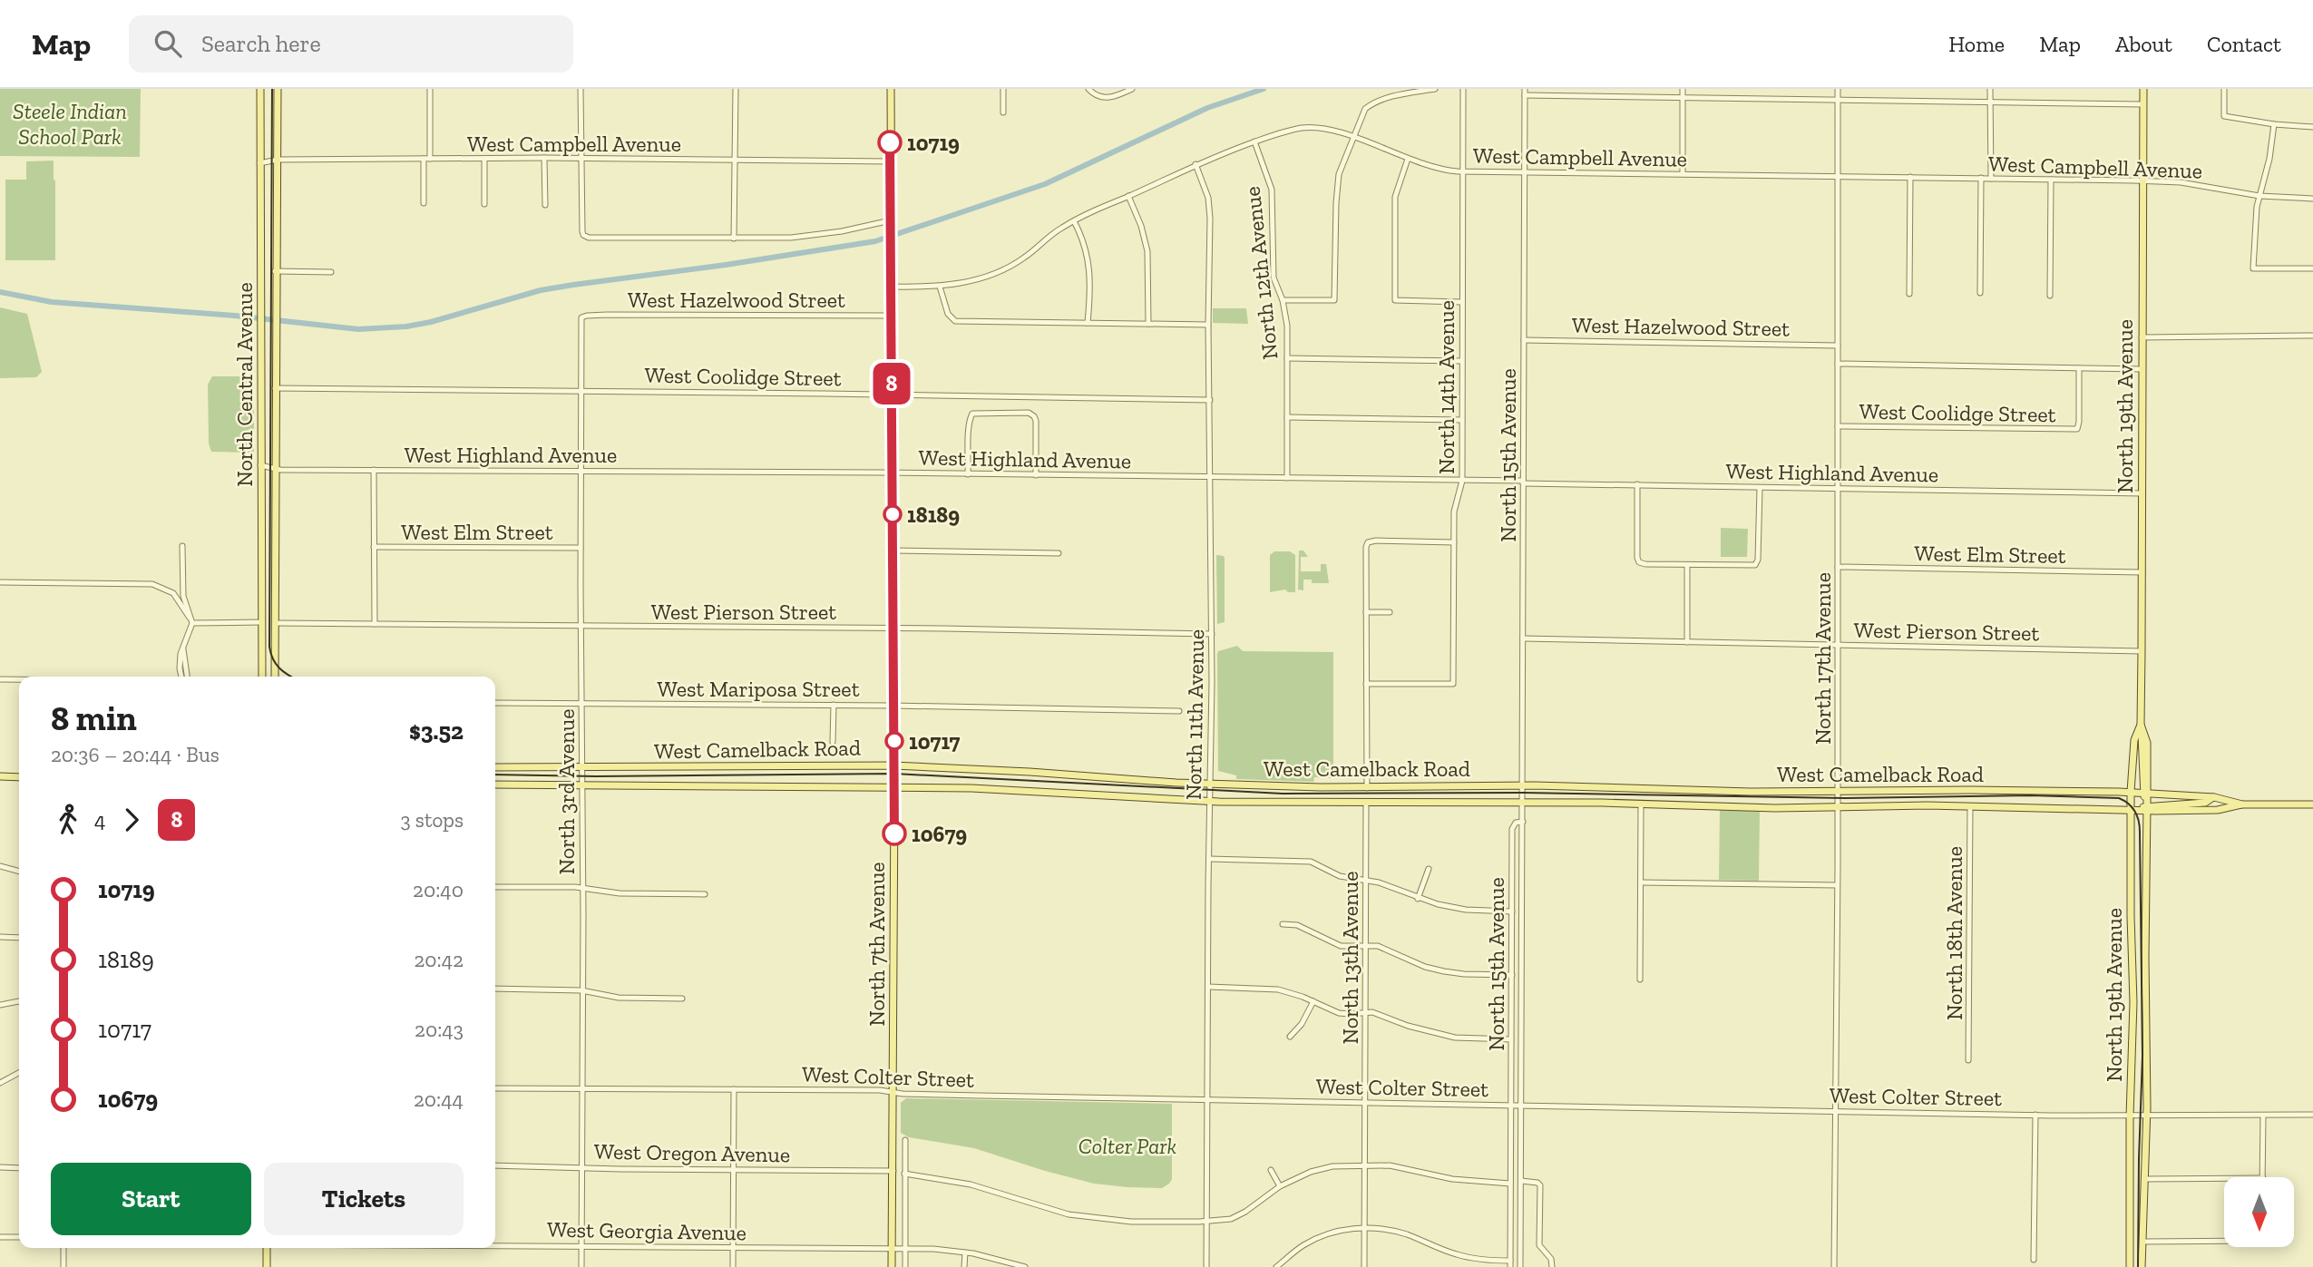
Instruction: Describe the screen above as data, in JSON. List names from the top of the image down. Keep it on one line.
{"streets":{"main road":["North Central Avenue","North 19th Avenue","West Camelback Road","North 7th Avenue"],"street":["West Campbell Avenue","North 12th Avenue","West Hazelwood Street","West Coolidge Street","North 14th Avenue","West Highland Avenue","North 15th Avenue","West Elm Street","West Pierson Street","North 17th Avenue","West Mariposa Street","North 11th Avenue","North 3rd Avenue","North 18th Avenue","North 13th Avenue","West Colter Street","West Oregon Avenue","West Georgia Avenue"]},"crossings":[["West Campbell Avenue","North 12th Avenue"],["West Campbell Avenue","North Central Avenue"],["West Campbell Avenue","North 14th Avenue"],["West Campbell Avenue","North 19th Avenue"],["West Campbell Avenue","North 15th Avenue"],["West Campbell Avenue","North 17th Avenue"],["West Campbell Avenue","North 11th Avenue"],["West Campbell Avenue","North 7th Avenue"],["North 12th Avenue","West Highland Avenue"],["West Hazelwood Street","North 15th Avenue"],["West Hazelwood Street","North 17th Avenue"],["West Hazelwood Street","North 3rd Avenue"],["West Hazelwood Street","North 7th Avenue"],["West Coolidge Street","North Central Avenue"],["West Coolidge Street","North 17th Avenue"],["West Coolidge Street","North 11th Avenue"],["West Coolidge Street","North 3rd Avenue"],["West Coolidge Street","North 7th Avenue"],["North Central Avenue","West Highland Avenue"],["North Central Avenue","West Pierson Street"],["North 14th Avenue","West Highland Avenue"],["North 19th Avenue","West Highland Avenue"],["North 19th Avenue","West Elm Street"],["North 19th Avenue","West Pierson Street"],["North 19th Avenue","West Camelback Road"],["North 19th Avenue","West Colter Street"],["West Highland Avenue","North 15th Avenue"],["West Highland Avenue","North 17th Avenue"],["West Highland Avenue","North 11th Avenue"],["West Highland Avenue","North 3rd Avenue"],["West Highland Avenue","North 7th Avenue"],["North 15th Avenue","West Pierson Street"],["North 15th Avenue","West Camelback Road"],["North 15th Avenue","West Colter Street"],["West Elm Street","North 17th Avenue"],["West Elm Street","North 3rd Avenue"],["West Pierson Street","North 17th Avenue"],["West Pierson Street","North 11th Avenue"],["West Pierson Street","North 3rd Avenue"],["West Pierson Street","North 7th Avenue"],["North 17th Avenue","West Camelback Road"],["North 17th Avenue","West Colter Street"],["West Mariposa Street","North 3rd Avenue"],["West Mariposa Street","North 7th Avenue"],["North 11th Avenue","West Camelback Road"],["North 11th Avenue","West Colter Street"],["West Camelback Road","North 3rd Avenue"],["West Camelback Road","North 18th Avenue"],["West Camelback Road","North 7th Avenue"],["West Camelback Road","North 13th Avenue"],["North 3rd Avenue","West Colter Street"],["North 3rd Avenue","West Oregon Avenue"],["North 3rd Avenue","West Georgia Avenue"],["North 7th Avenue","West Colter Street"],["North 7th Avenue","West Oregon Avenue"],["North 7th Avenue","West Georgia Avenue"],["North 13th Avenue","West Colter Street"]],"parks":["Steele Indian School Park","Colter Park"],"places":["10719","18189","10717","10679"],"lines":["bus line 8"],"north":"bottom","page":{"header":"Map","search":"Search here","nav":["Home","Map","About","Contact"],"on_map":"8","heading":["8 min","20:36 – 20:44 · Bus","$3.52"],"legs":["4","8","3 stops"],"list":[{"name":"10719","value":"20:40"},{"name":"18189","value":"20:42"},{"name":"10717","value":"20:43"},{"name":"10679","value":"20:44"}],"buttons":["Start","Tickets"]}}
